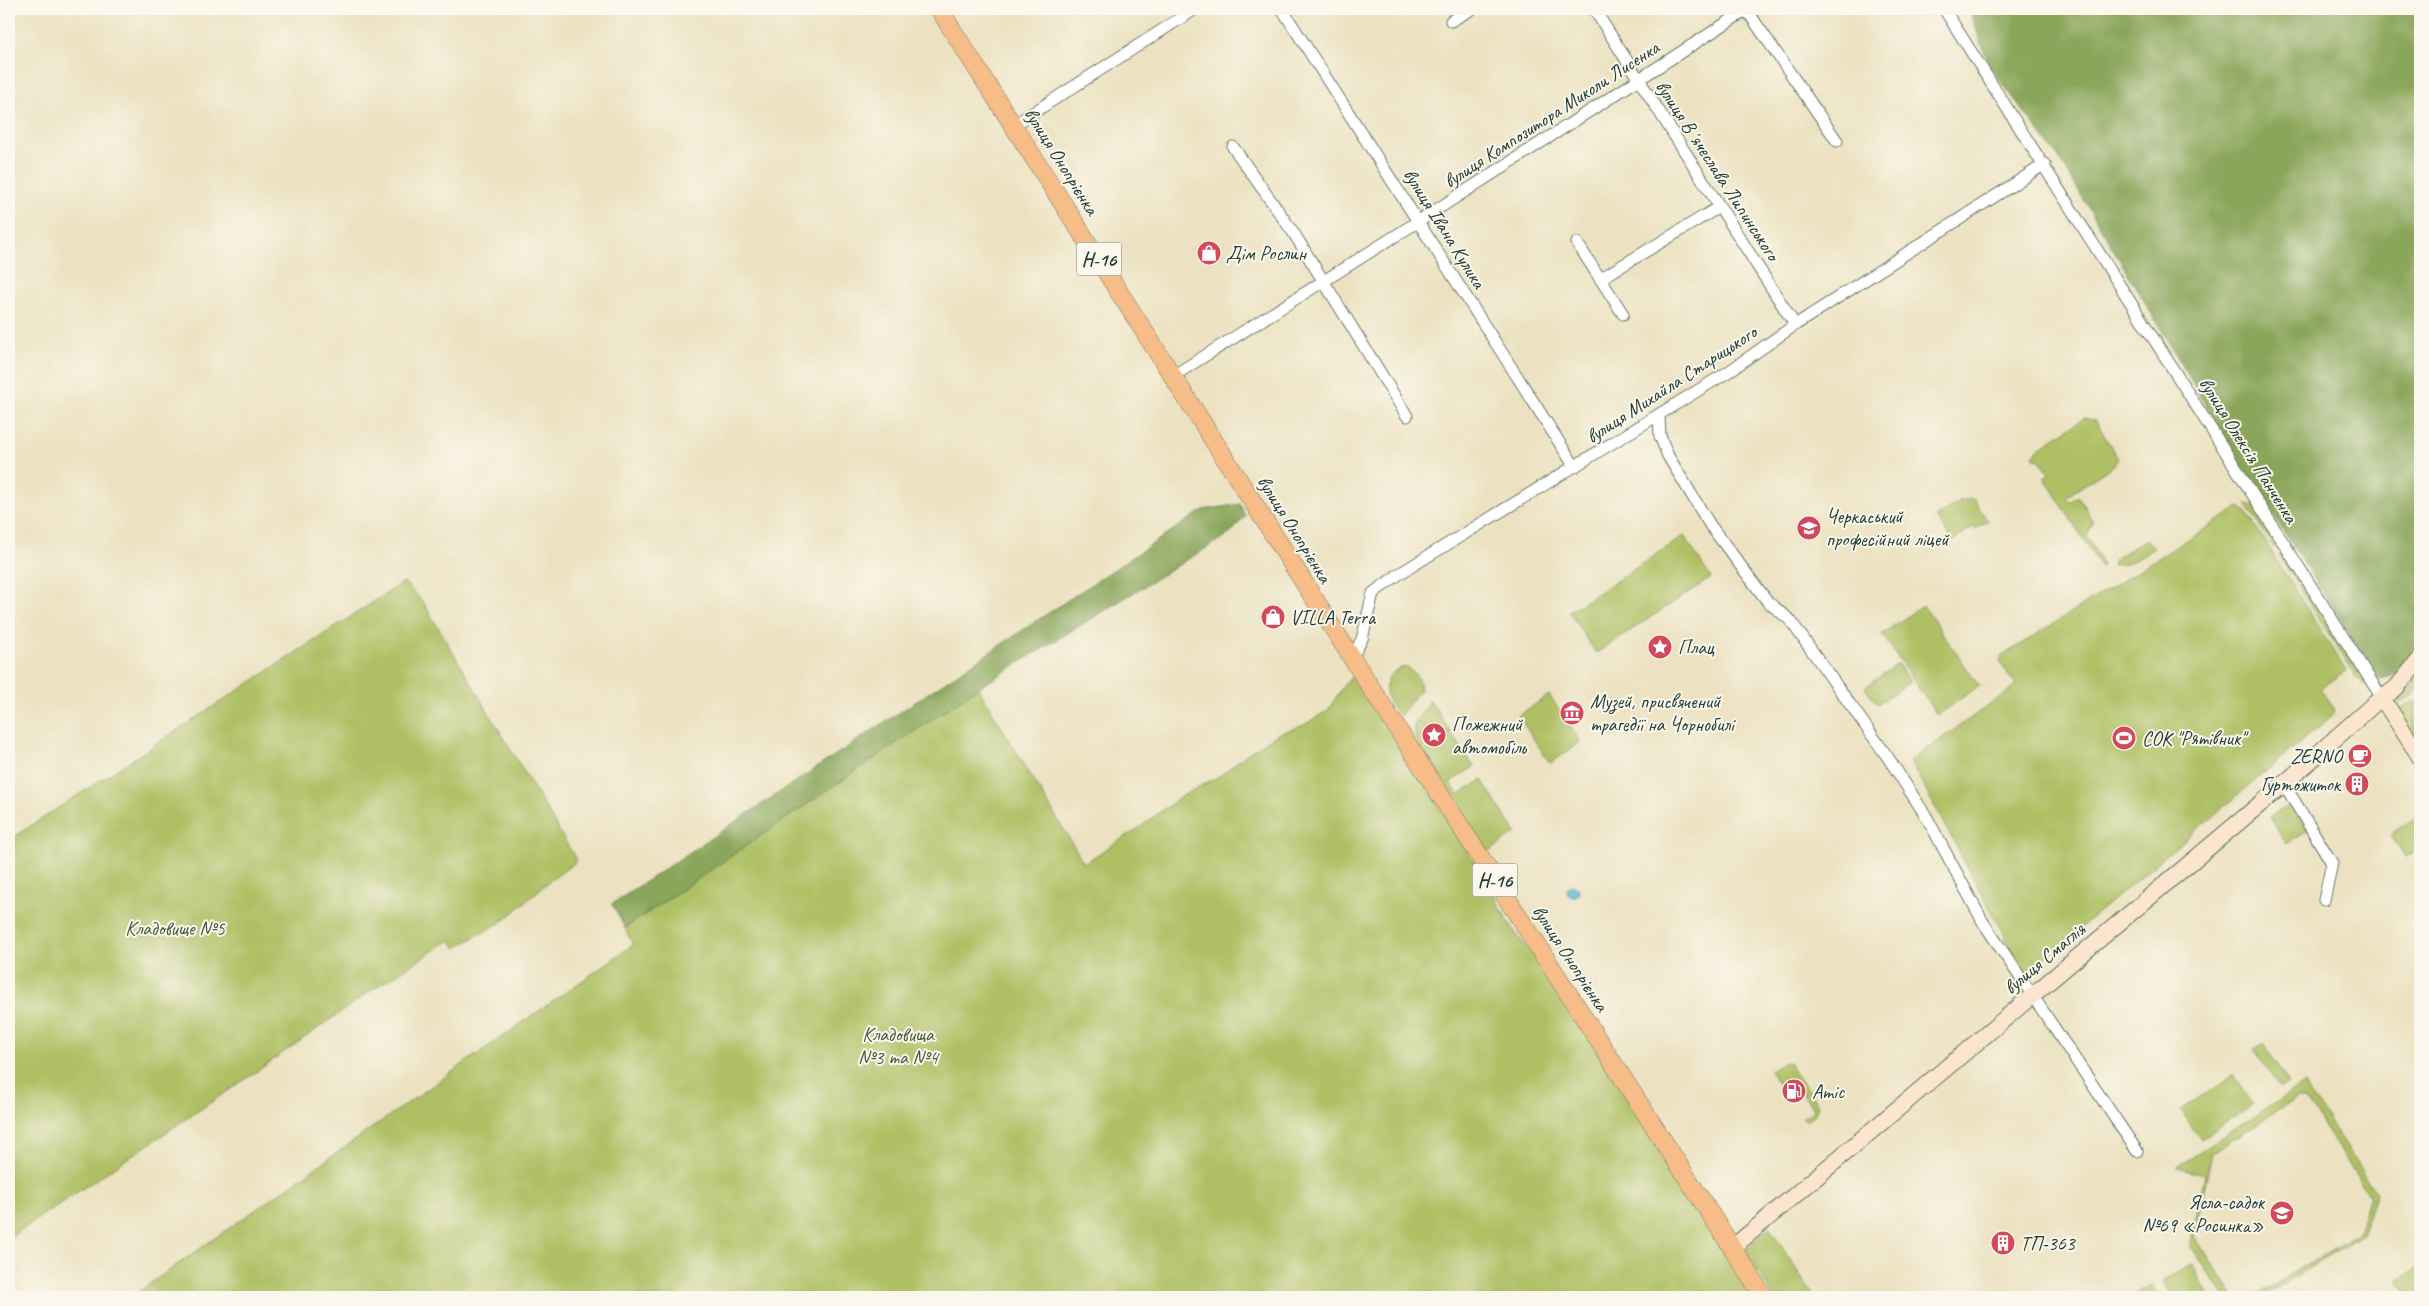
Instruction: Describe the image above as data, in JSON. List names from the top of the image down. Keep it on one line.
{"streets":{"main road":["вулиця Онопрієнка","Н-16"],"street":["вулиця Композитора Миколи Лисенка","вулиця Вʼячеслава Липинського","вулиця Івана Кулика","вулиця Михайла Старицького","вулиця Олексія Панченка","вулиця Смаглія"]},"crossings":[["вулиця Композитора Миколи Лисенка","вулиця Онопрієнка"],["вулиця Композитора Миколи Лисенка","вулиця Вʼячеслава Липинського"],["вулиця Композитора Миколи Лисенка","вулиця Івана Кулика"],["вулиця Онопрієнка","вулиця Михайла Старицького"],["вулиця Онопрієнка","вулиця Смаглія"],["вулиця Вʼячеслава Липинського","вулиця Михайла Старицького"],["вулиця Івана Кулика","вулиця Михайла Старицького"],["вулиця Михайла Старицького","вулиця Олексія Панченка"],["вулиця Олексія Панченка","вулиця Смаглія"]],"parks":["Кладовище №5","Кладовища №3 та №4"],"places":{"shop":["Дім Рослин","VILLA Terra"],"school or university":["Черкаський професійний ліцей","Ясла-садок №69 «Росинка»"],"place":["Плац","Пожежний автомобіль"],"museum":["Музей, присвячений трагедії на Чорнобилі"],"sports":["СОК \"Рятівник\""],"cafe":["ZERNO"],"building":["Гуртожиток","ТП-363"],"fuel station":["Amic"]}}
